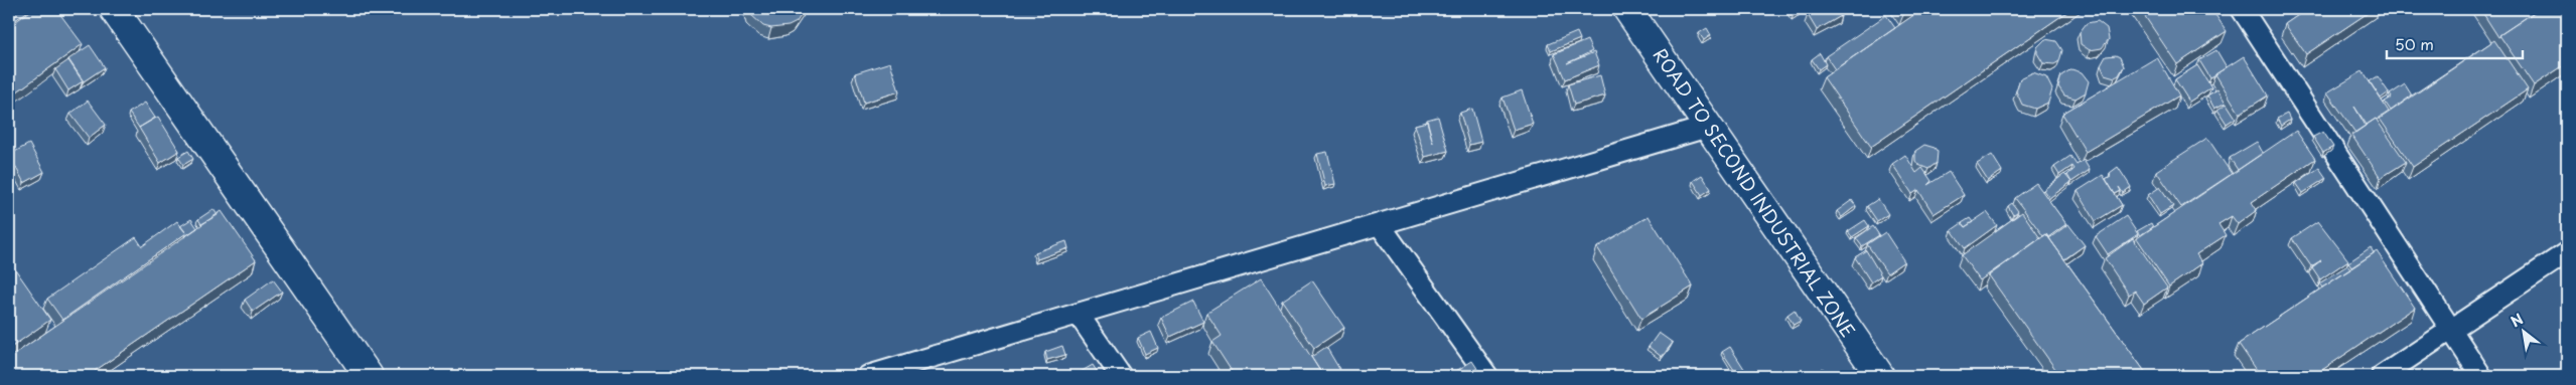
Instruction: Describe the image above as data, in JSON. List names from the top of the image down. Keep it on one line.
{"streets":{"street":["ROAD TO SECOND INDUSTRIAL ZONE"]},"scale_bar":"50 m","north":"top left"}
